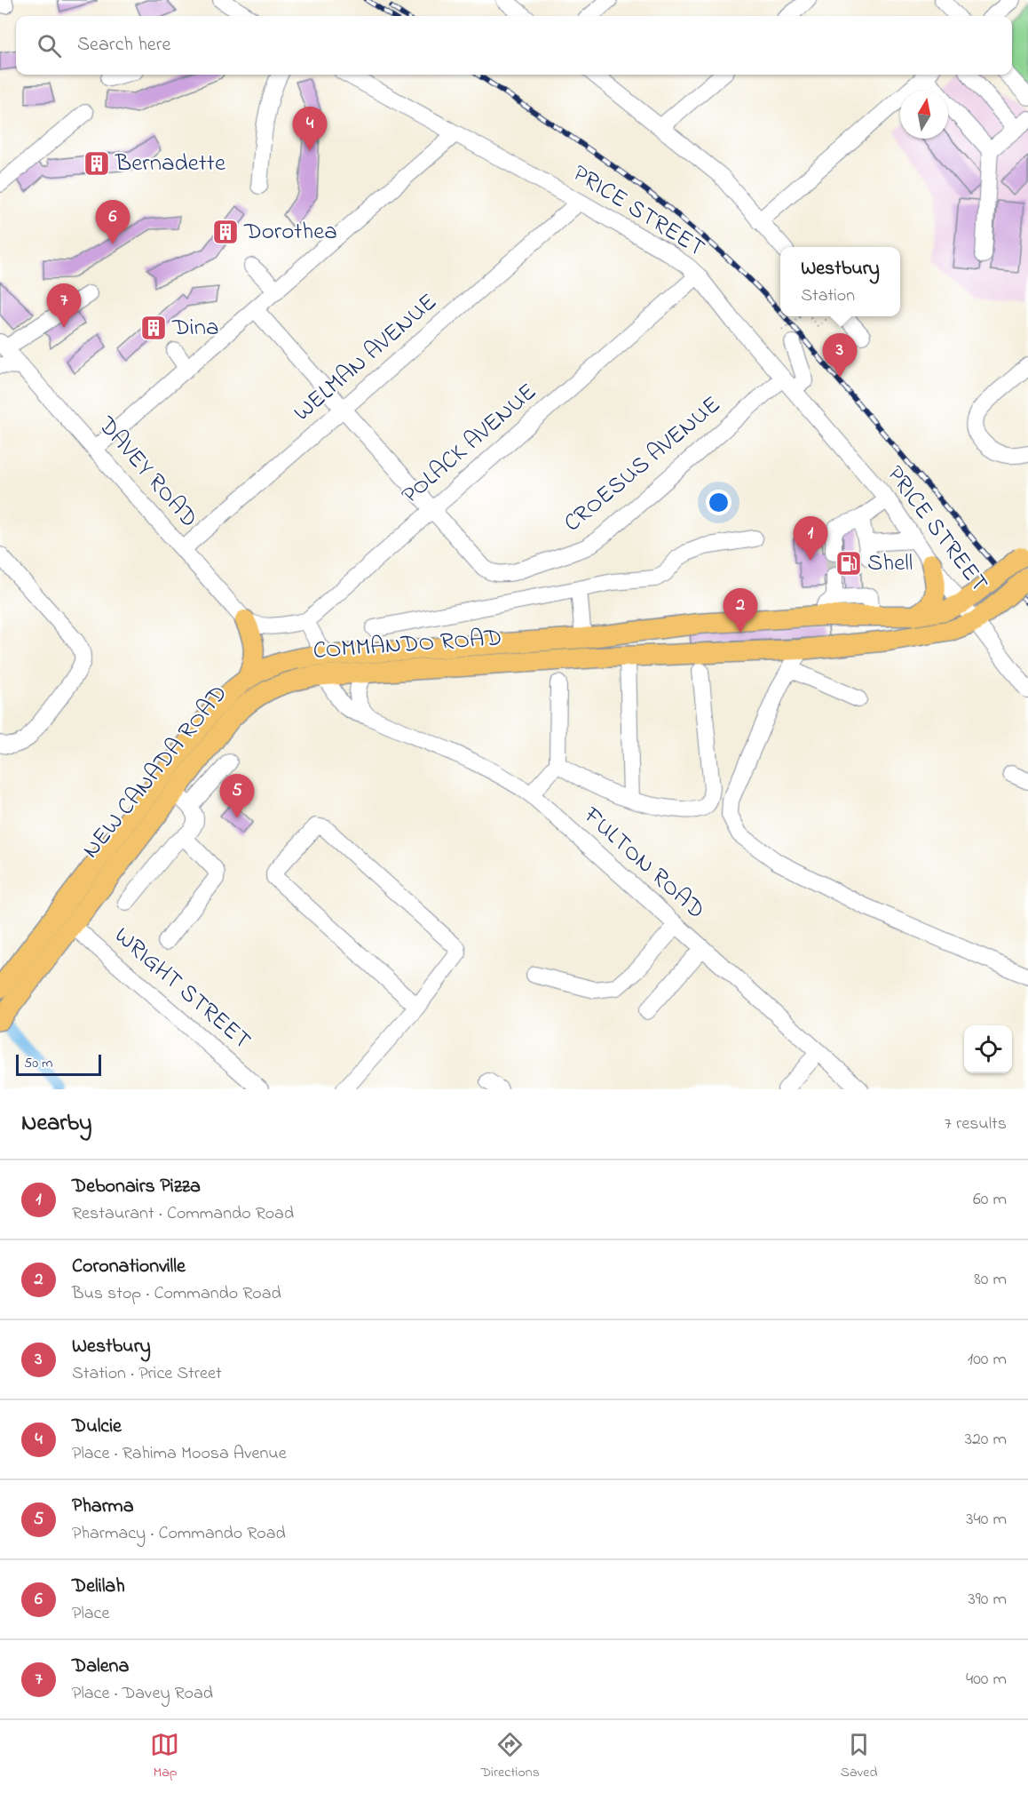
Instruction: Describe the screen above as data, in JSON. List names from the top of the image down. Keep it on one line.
{"streets":{"main road":["COMMANDO ROAD"],"street":["PRICE STREET","WELMAN AVENUE","POLACK AVENUE","CROESUS AVENUE","DAVEY ROAD","NEW CANADA ROAD","FULTON ROAD","WRIGHT STREET"]},"crossings":[["PRICE STREET","WELMAN AVENUE"],["PRICE STREET","POLACK AVENUE"],["PRICE STREET","CROESUS AVENUE"],["PRICE STREET","COMMANDO ROAD"],["PRICE STREET","NEW CANADA ROAD"],["WELMAN AVENUE","DAVEY ROAD"],["POLACK AVENUE","CROESUS AVENUE"],["COMMANDO ROAD","NEW CANADA ROAD"],["COMMANDO ROAD","FULTON ROAD"],["COMMANDO ROAD","WRIGHT STREET"]],"places":{"building":["Bernadette","Dorothea","Dina"],"fuel station":["Shell"]},"scale_bar":"50 m","north":"top","page":{"search":"Search here","pins":["4","6","7","3","1","2","5"],"popup":["Westbury","Station"],"scale":"50 m","heading":["Nearby","7 results"],"list":[{"mark":"1","name":"Debonairs Pizza","note":"Restaurant · Commando Road","value":"60 m"},{"mark":"2","name":"Coronationville","note":"Bus stop · Commando Road","value":"80 m"},{"mark":"3","name":"Westbury","note":"Station · Price Street","value":"100 m"},{"mark":"4","name":"Dulcie","note":"Place · Rahima Moosa Avenue","value":"320 m"},{"mark":"5","name":"Pharma","note":"Pharmacy · Commando Road","value":"340 m"},{"mark":"6","name":"Delilah","note":"Place","value":"390 m"},{"mark":"7","name":"Dalena","note":"Place · Davey Road","value":"400 m"}],"nav":["Map","Directions","Saved"]}}
